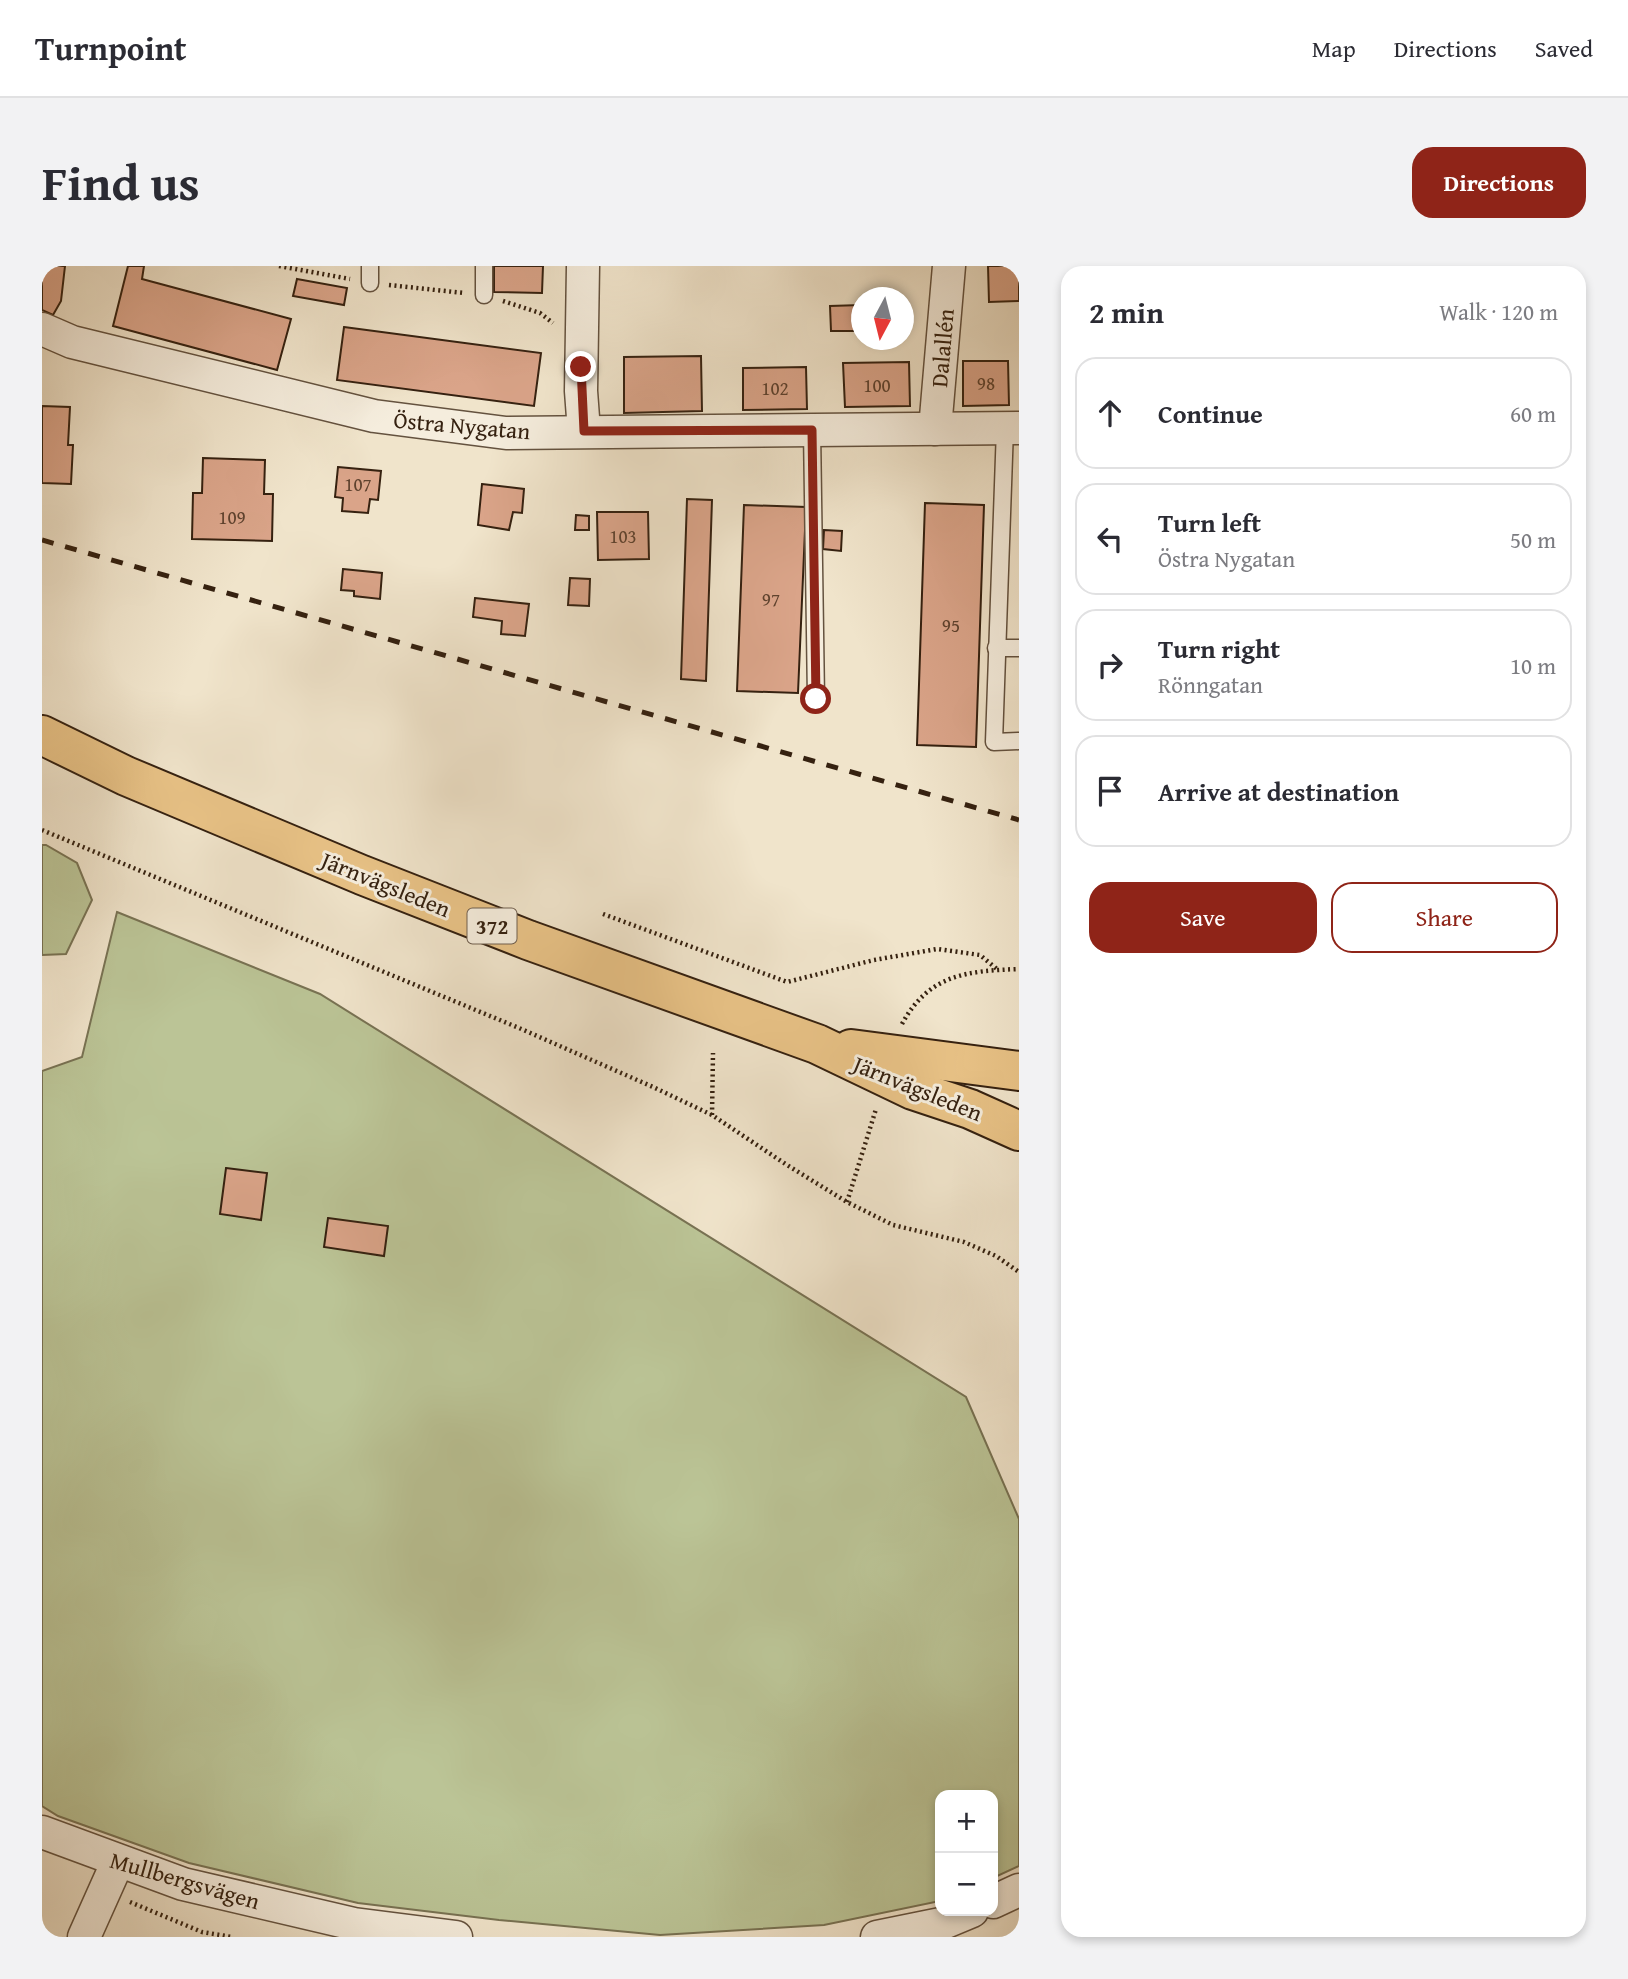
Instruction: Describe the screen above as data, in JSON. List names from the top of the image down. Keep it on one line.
{"streets":{"main road":["Järnvägsleden","372"],"street":["Dalallén","Östra Nygatan","Mullbergsvägen"]},"crossings":[["Dalallén","Östra Nygatan"]],"house_numbers":["98","100","102","107","109","103","97","95"],"north":"bottom","page":{"header":"Turnpoint","nav":["Map","Directions","Saved"],"title":"Find us","buttons":["Directions",["Save","Share"]],"heading":["2 min","Walk · 120 m"],"list":[["Continue","60 m"],["Turn left","Östra Nygatan","50 m"],["Turn right","Rönngatan","10 m"],"Arrive at destination"],"map_buttons":["+","−"]}}
